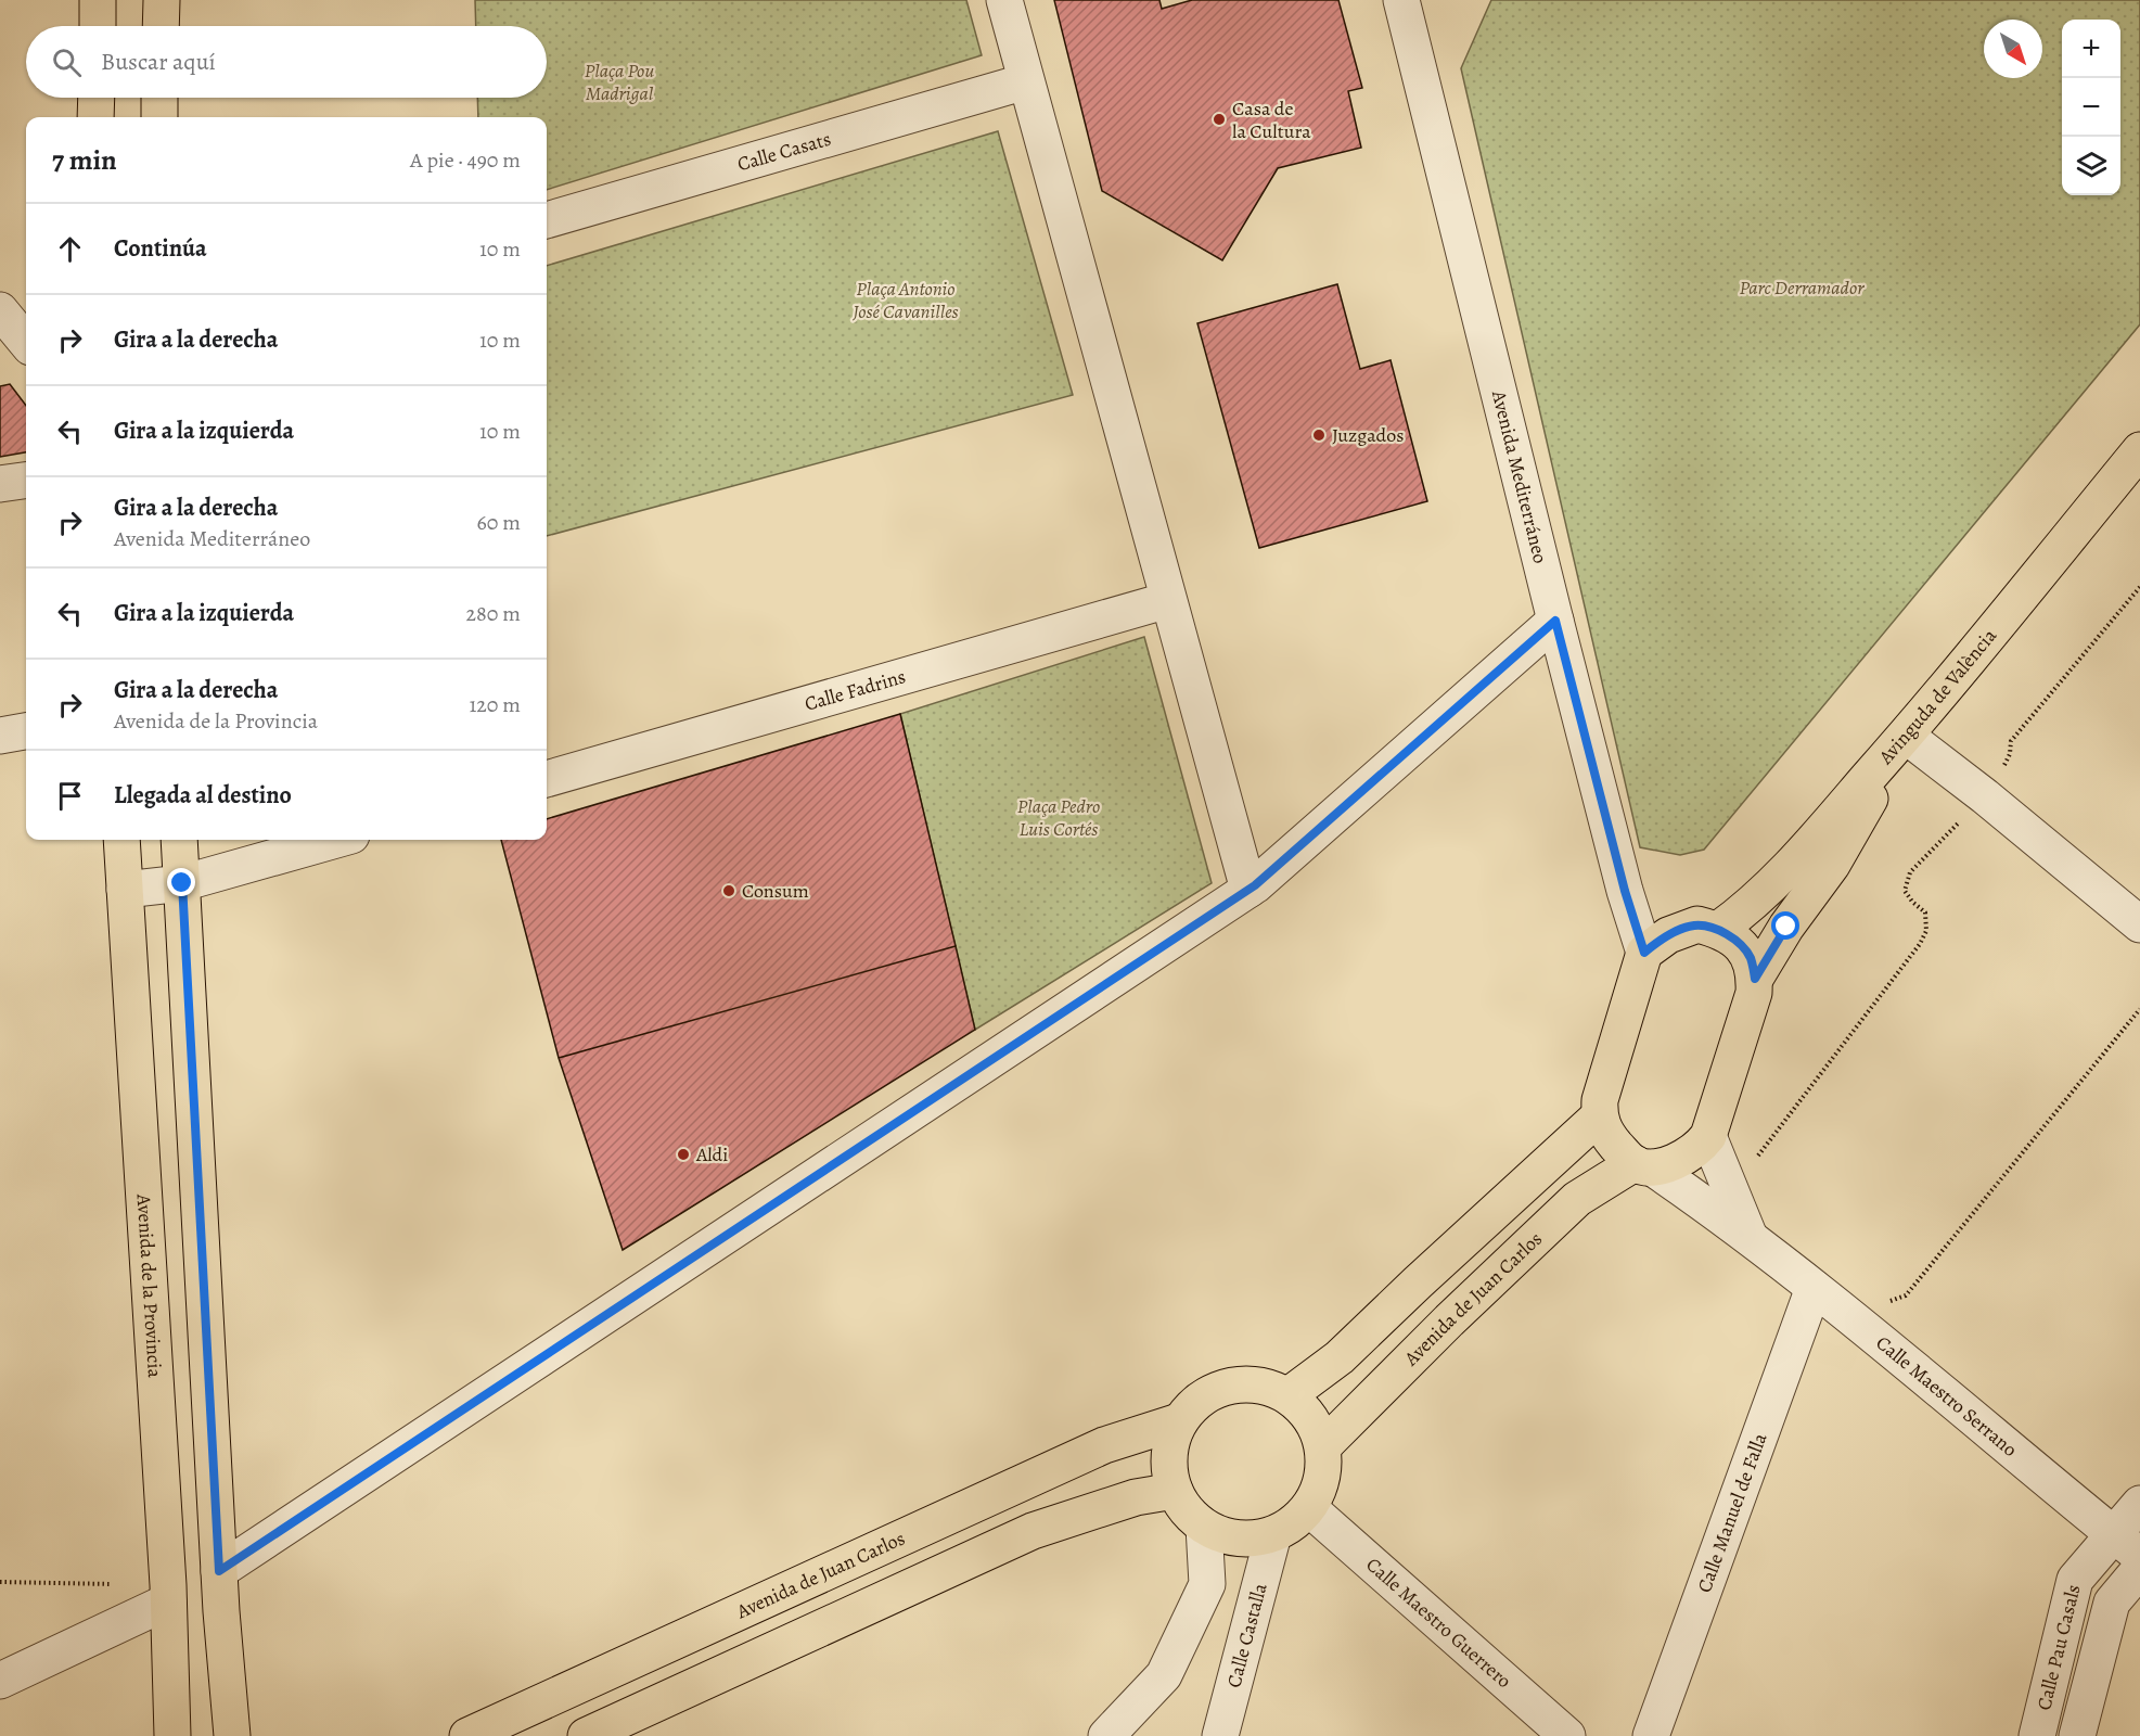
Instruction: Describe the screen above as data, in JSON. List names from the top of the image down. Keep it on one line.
{"streets":{"main road":["Avinguda de València","Avenida de la Provincia","Avenida de Juan Carlos"],"street":["Calle Casats","Avenida Mediterráneo","Calle Fadrins","Calle Maestro Serrano","Calle Manuel de Falla","Calle Maestro Guerrero","Calle Castalla","Calle Pau Casals"]},"crossings":[["Avenida de Juan Carlos","Calle Maestro Serrano"],["Avenida de Juan Carlos","Calle Maestro Guerrero"],["Avenida de Juan Carlos","Calle Castalla"],["Calle Maestro Serrano","Calle Manuel de Falla"],["Calle Maestro Serrano","Calle Pau Casals"],["Calle Maestro Guerrero","Calle Castalla"]],"parks":["Plaça Pou Madrigal","Parc Derramador","Plaça Antonio José Cavanilles","Plaça Pedro Luis Cortés"],"places":["Casa de la Cultura","Juzgados","Consum","Aldi"],"north":"bottom right","page":{"map_buttons":["+","−"],"search":"Buscar aquí","heading":["7 min","A pie · 490 m"],"list":[["Continúa","10 m"],["Gira a la derecha","10 m"],["Gira a la izquierda","10 m"],["Gira a la derecha","Avenida Mediterráneo","60 m"],["Gira a la izquierda","280 m"],["Gira a la derecha","Avenida de la Provincia","120 m"],"Llegada al destino"]}}
